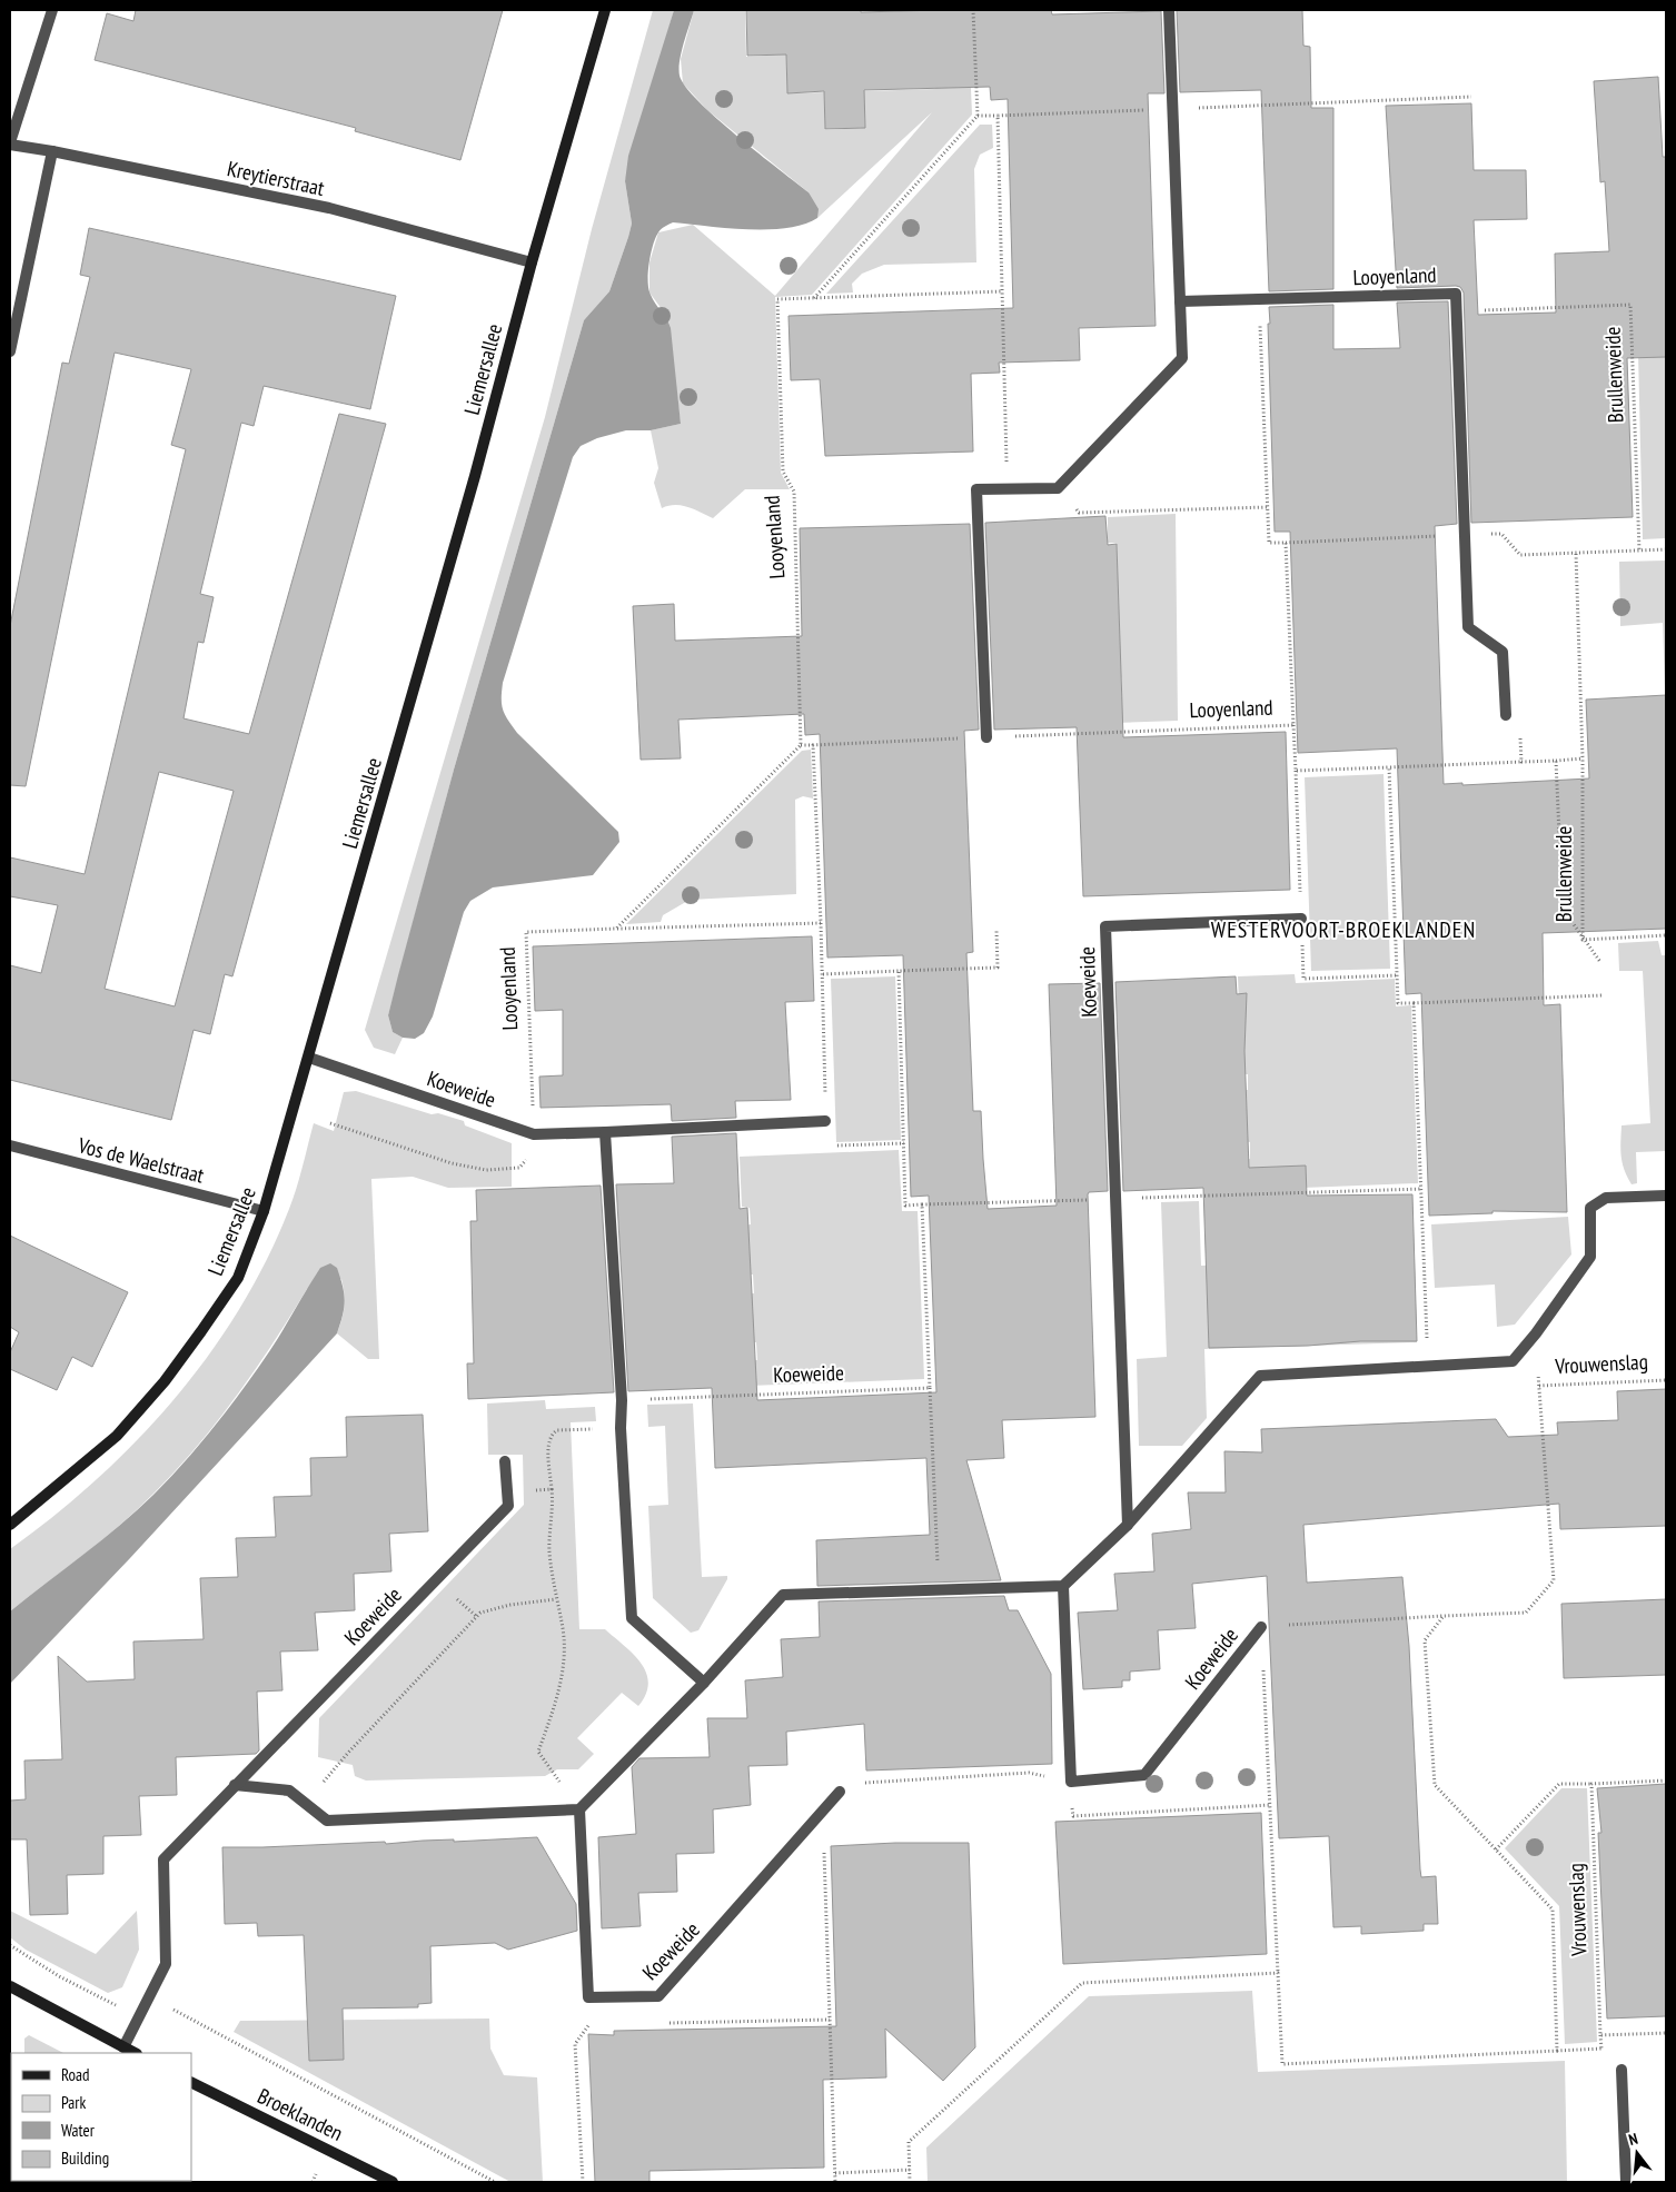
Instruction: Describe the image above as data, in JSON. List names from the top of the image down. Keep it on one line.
{"streets":{"street":["Kreytierstraat","Looyenland","Liemersallee","Koeweide","Vos de Waelstraat","Broeklanden"],"path":["Brullenweide","Vrouwenslag"]},"crossings":[["Kreytierstraat","Liemersallee"],["Looyenland","Brullenweide"],["Looyenland","Koeweide"],["Liemersallee","Koeweide"],["Liemersallee","Vos de Waelstraat"]],"districts":["WESTERVOORT-BROEKLANDEN"],"legend":["Road","Park","Water","Building"],"north":"top"}
